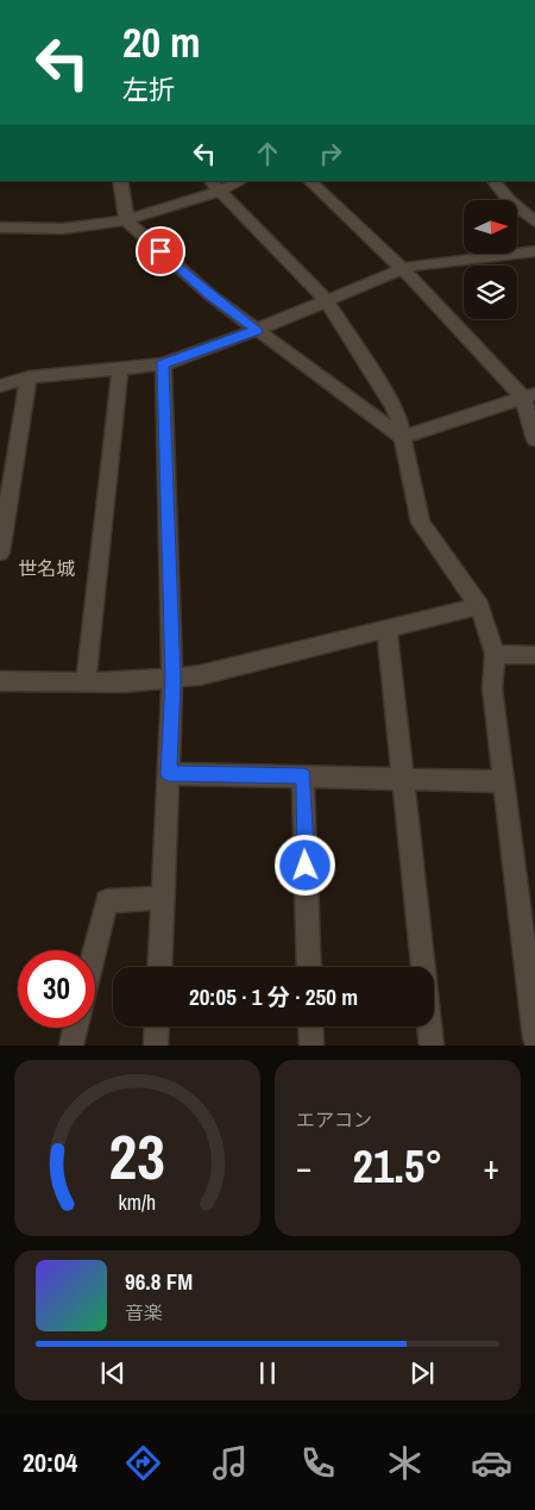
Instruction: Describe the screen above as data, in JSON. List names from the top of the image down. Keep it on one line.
{"districts":["世名城"],"north":"right","page":{"turn":["20 m","左折"],"limit":"30","trip":"20:05 · 1 分 · 250 m","tile":"エアコン","heat":["−","21.5°","+"],"song":["96.8 FM","音楽"],"tabs":"20:04","gauge":["23","km/h"]}}
